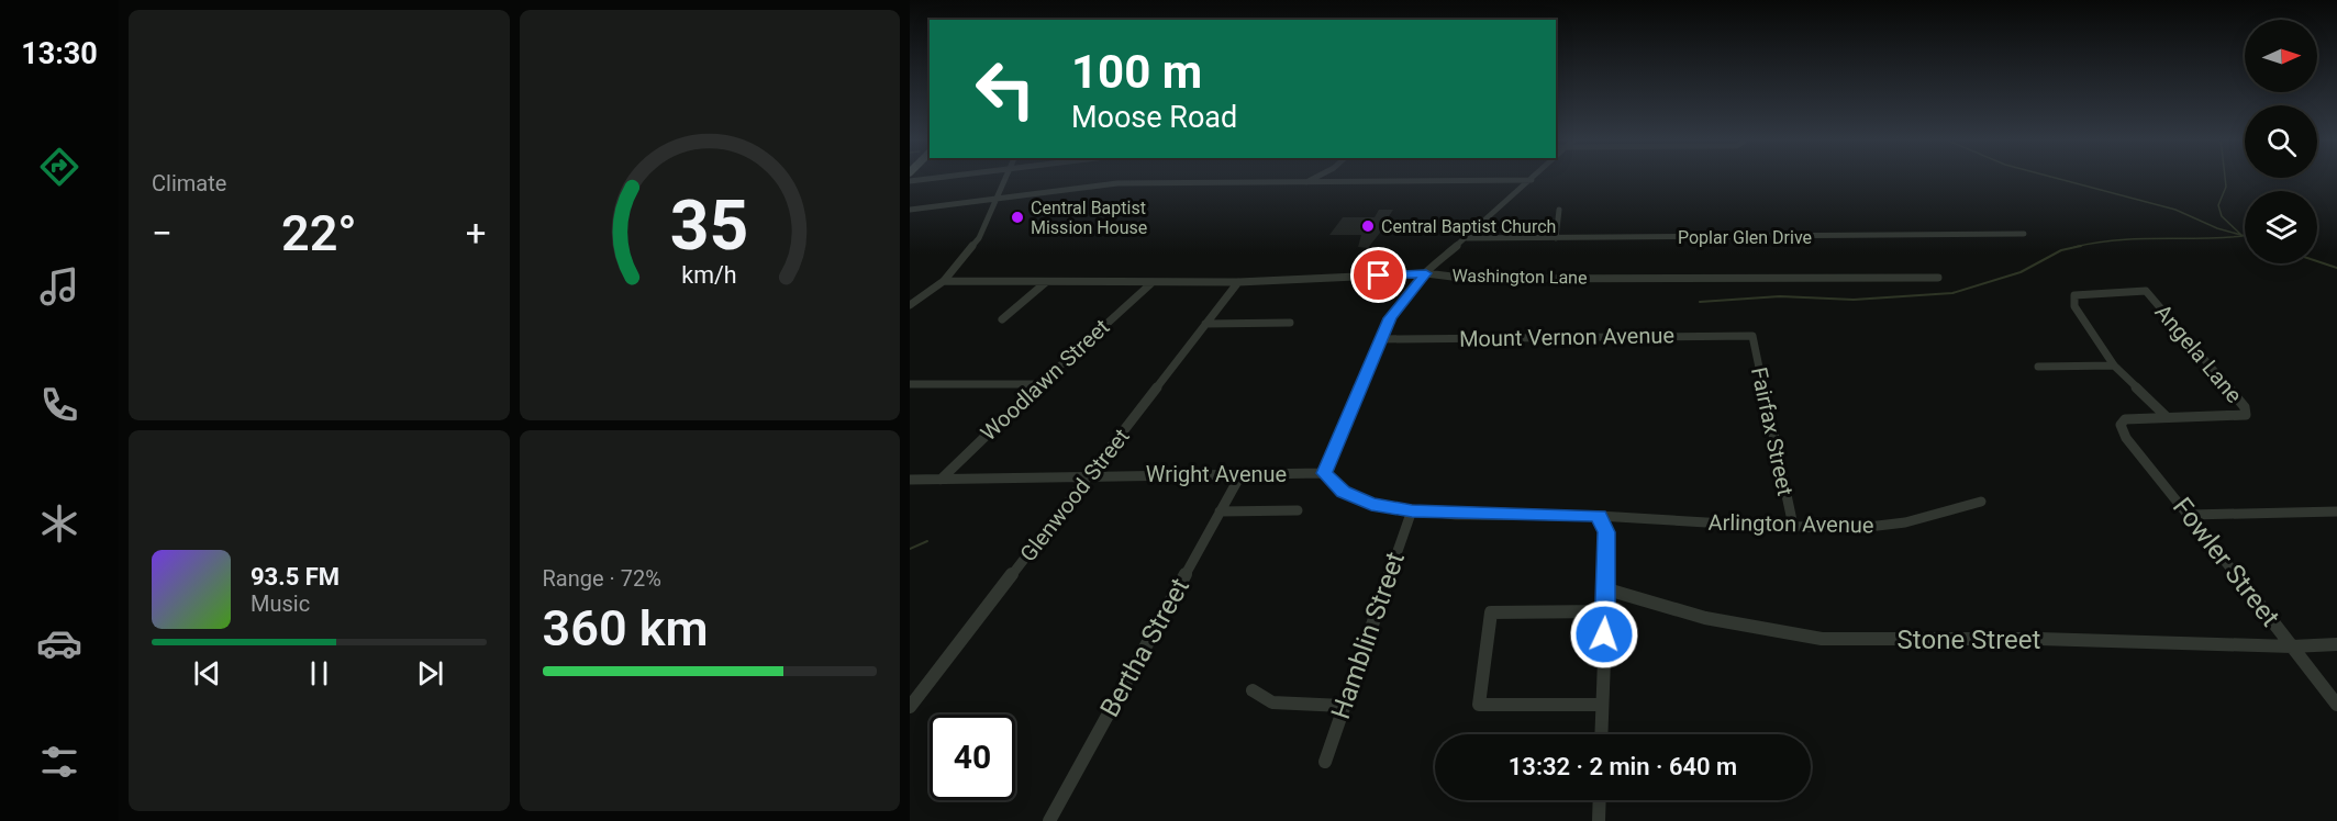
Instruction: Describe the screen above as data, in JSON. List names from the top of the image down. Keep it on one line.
{"streets":{"street":["Poplar Glen Drive","Washington Lane","Mount Vernon Avenue","Angela Lane","Woodlawn Street","Fairfax Street","Wright Avenue","Glenwood Street","Arlington Avenue","Fowler Street","Hamblin Street","Stone Street","Bertha Street"]},"crossings":[["Washington Lane","Woodlawn Street"],["Washington Lane","Glenwood Street"],["Mount Vernon Avenue","Fairfax Street"],["Angela Lane","Fowler Street"],["Woodlawn Street","Wright Avenue"],["Fairfax Street","Arlington Avenue"],["Wright Avenue","Glenwood Street"],["Wright Avenue","Arlington Avenue"],["Wright Avenue","Bertha Street"],["Arlington Avenue","Hamblin Street"],["Fowler Street","Stone Street"]],"places":["Central Baptist Mission House","Central Baptist Church"],"north":"right","page":{"tabs":"13:30","tile":["Climate",["Range · 72%","360 km"]],"turn":["100 m","Moose Road"],"heat":["−","22°","+"],"song":["93.5 FM","Music"],"limit":"40","trip":"13:32 · 2 min · 640 m","gauge":["35","km/h"]}}
